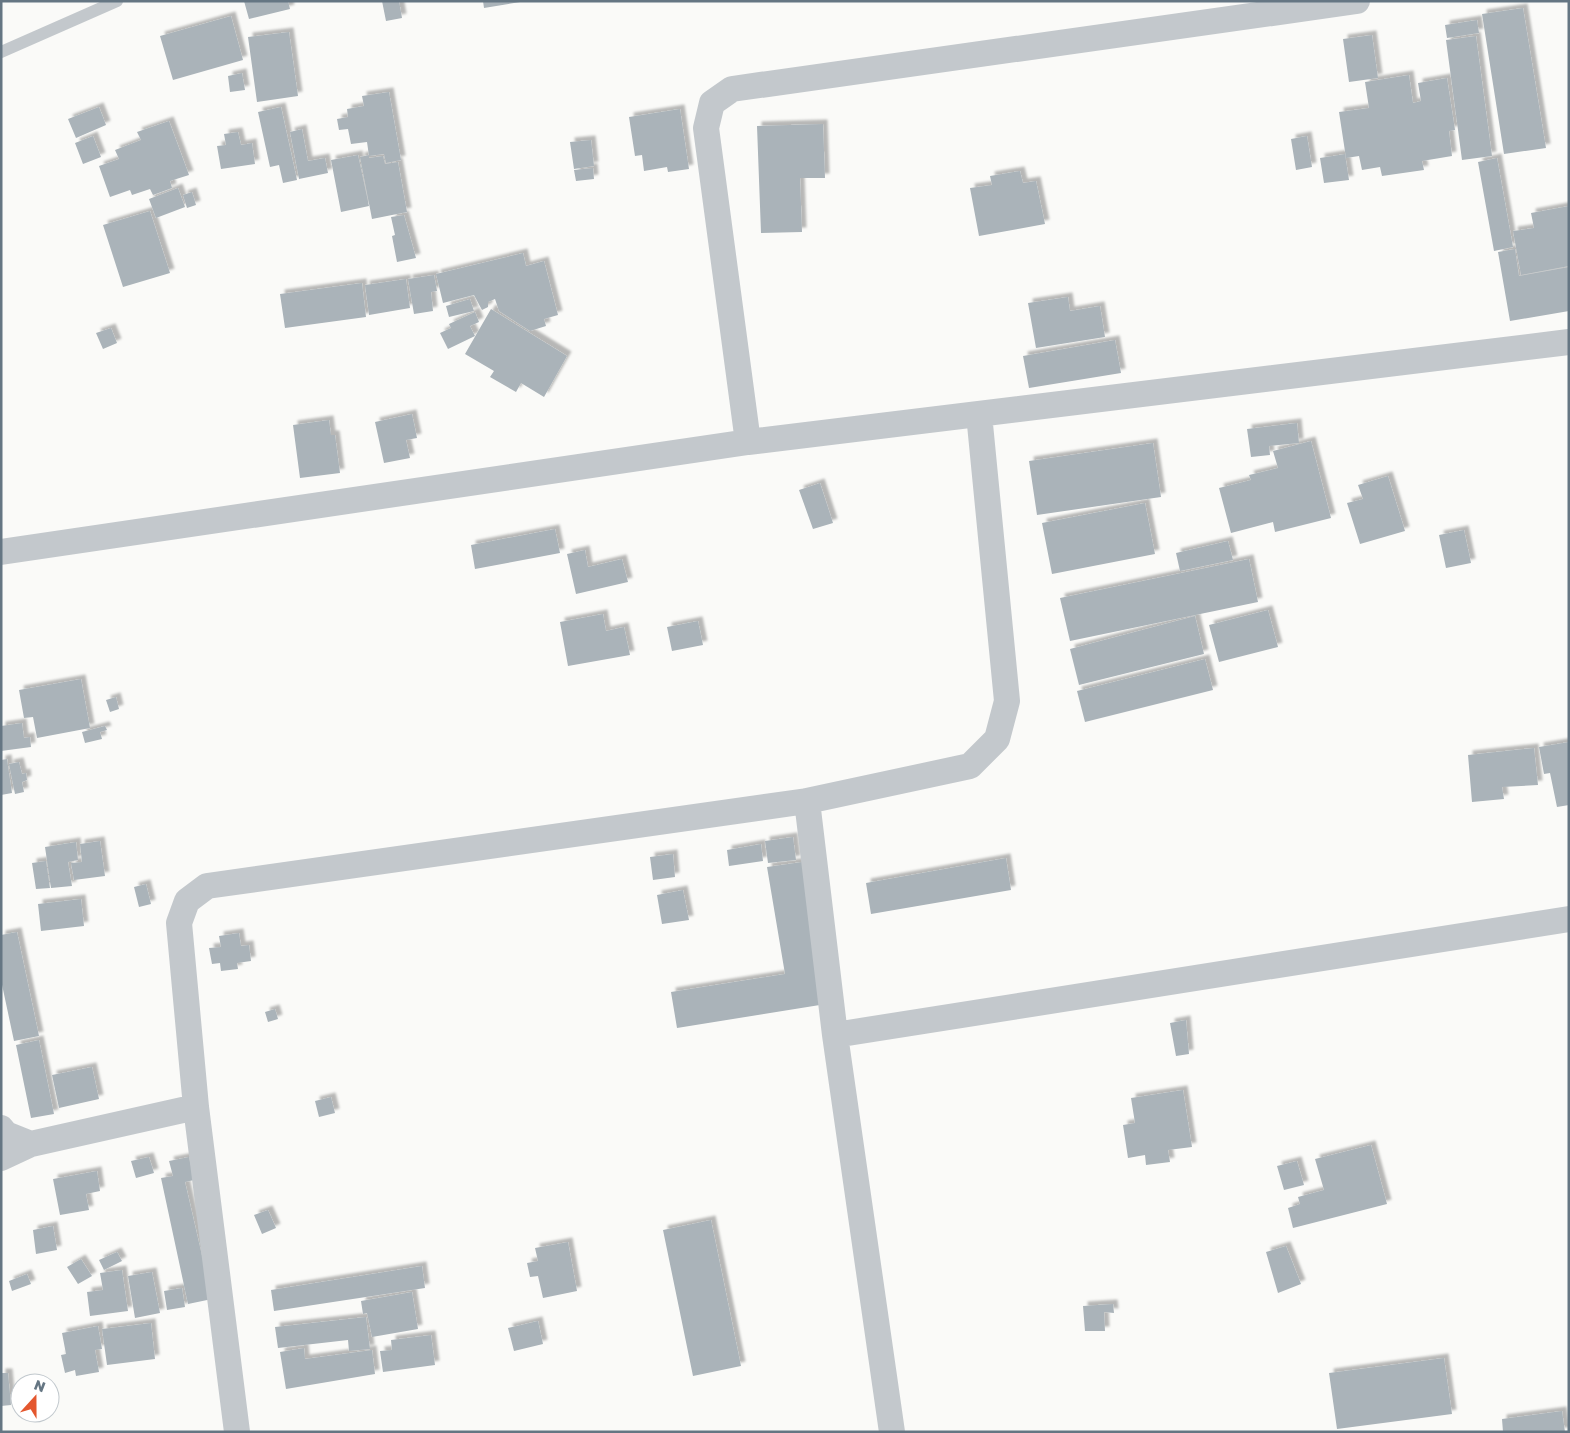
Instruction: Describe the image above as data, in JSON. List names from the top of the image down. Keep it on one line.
{"north":"top"}
